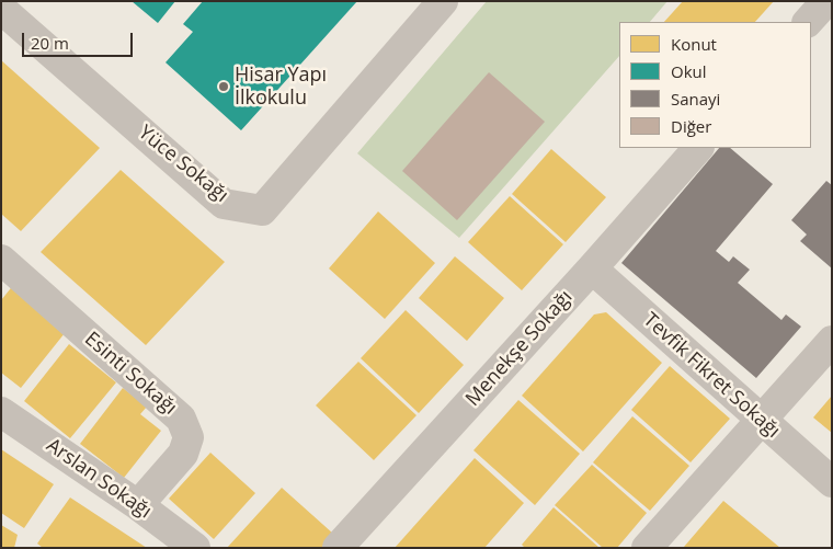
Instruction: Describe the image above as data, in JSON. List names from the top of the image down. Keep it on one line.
{"streets":{"street":["Yüce Sokağı","Menekşe Sokağı","Esinti Sokağı","Tevfik Fikret Sokağı","Arslan Sokağı"]},"crossings":[["Menekşe Sokağı","Tevfik Fikret Sokağı"],["Esinti Sokağı","Arslan Sokağı"]],"places":["Hisar Yapı İlkokulu"],"legend":["Konut","Okul","Sanayi","Diğer"],"scale_bar":"20 m"}
